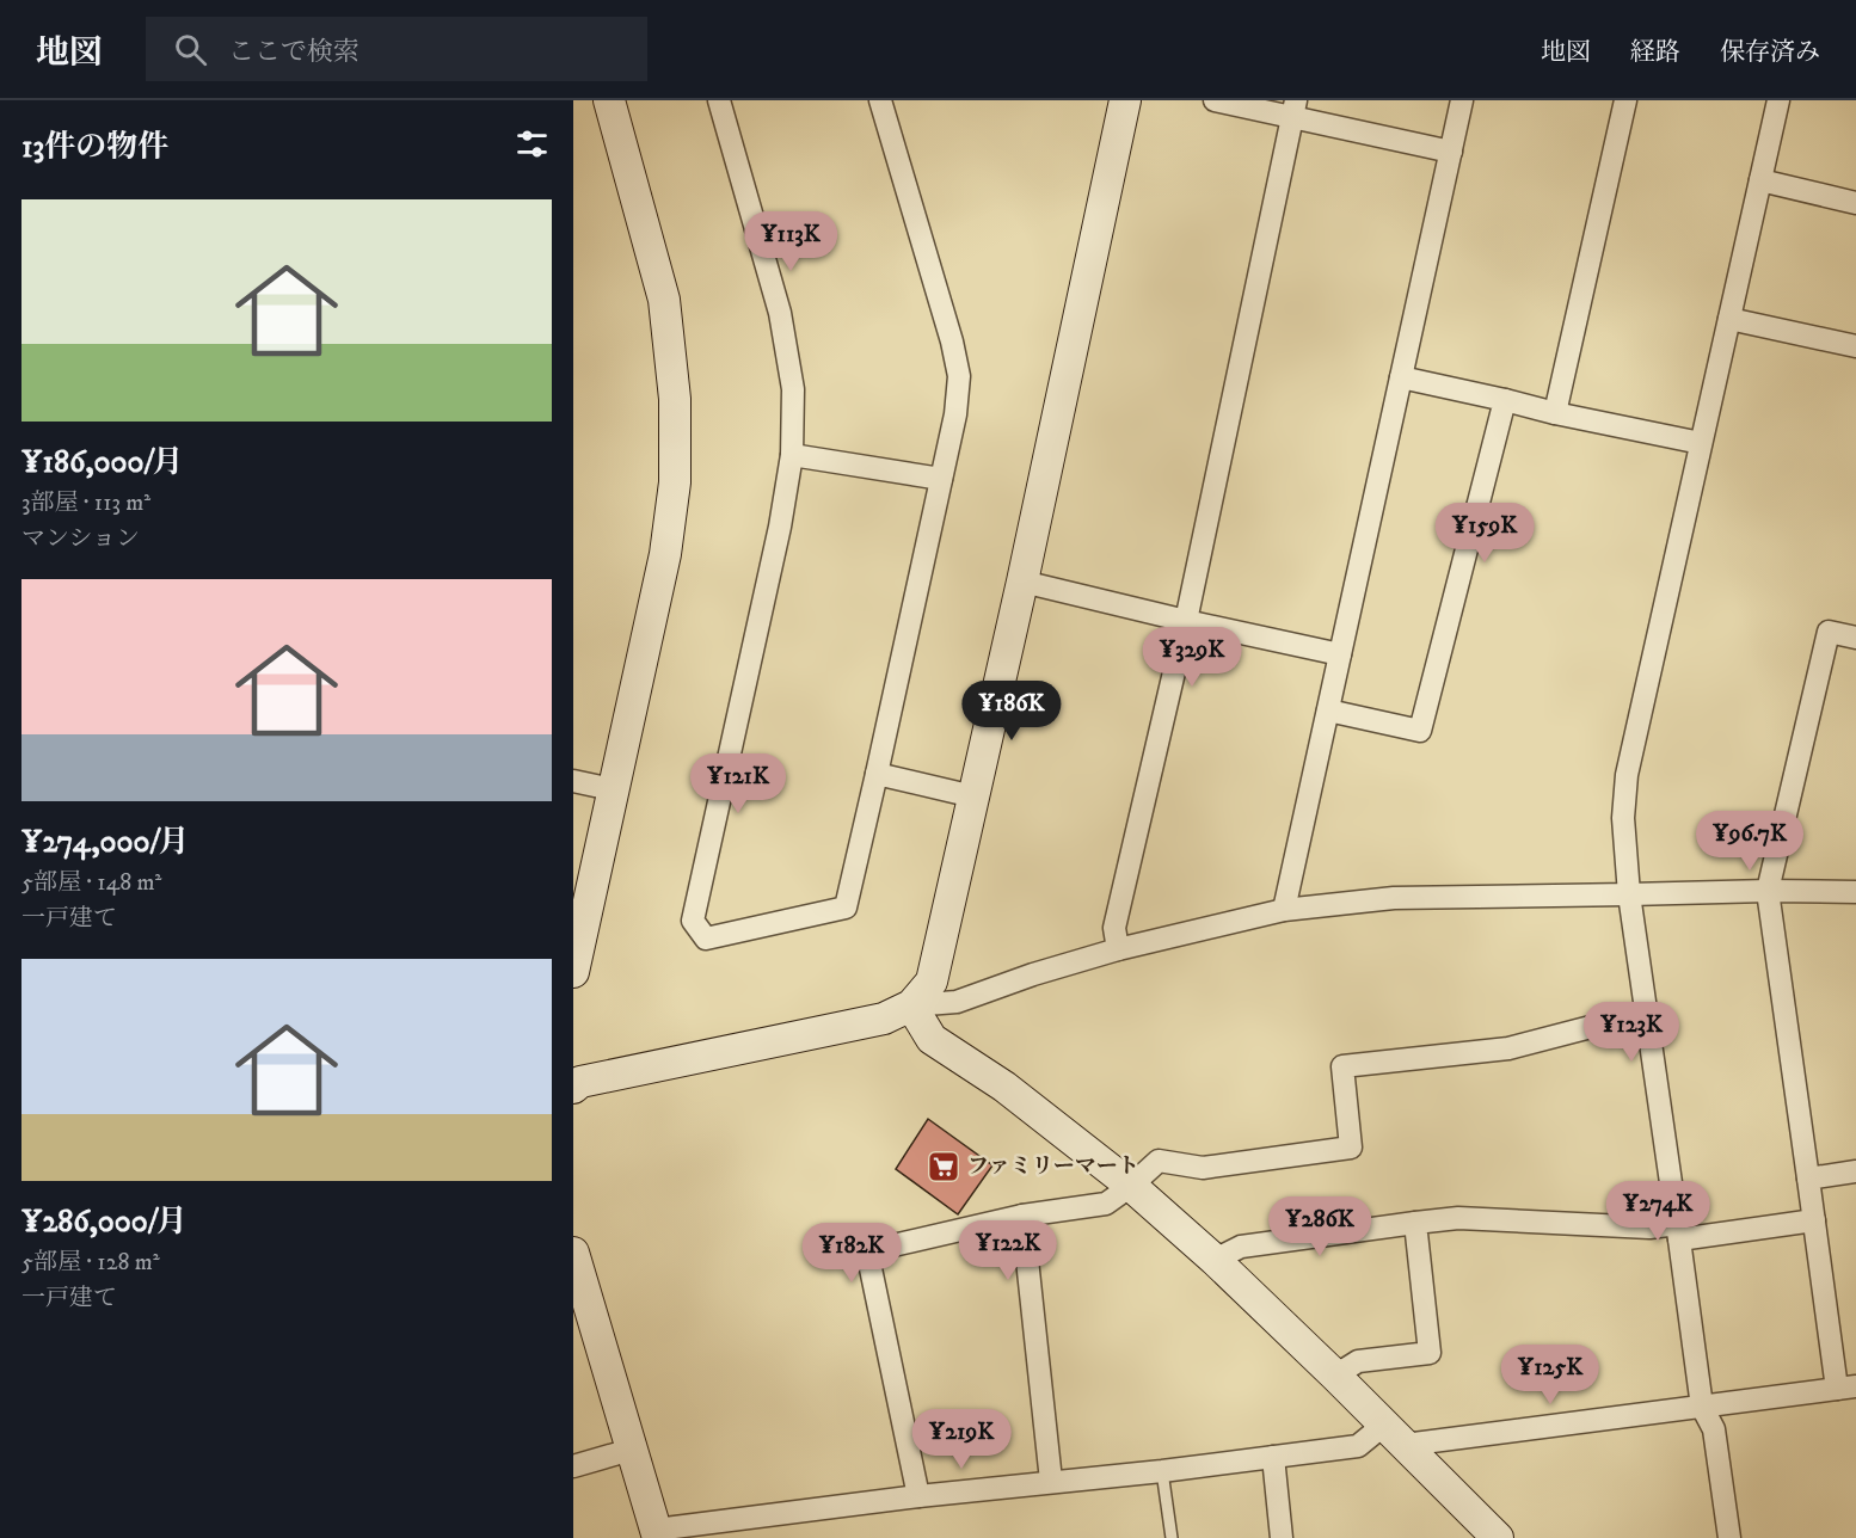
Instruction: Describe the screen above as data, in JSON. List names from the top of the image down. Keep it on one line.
{"places":{"supermarket":["ファミリーマート"]},"page":{"header":"地図","search":"ここで検索","nav":["地図","経路","保存済み"],"heading":"13件の物件","list":[{"name":"¥186,000/月","note":"3部屋 · 113 m² · マンション"},{"name":"¥274,000/月","note":"5部屋 · 148 m² · 一戸建て"},{"name":"¥286,000/月","note":"5部屋 · 128 m² · 一戸建て"}],"price":["¥113K","¥159K","¥329K","¥186K","¥121K","¥96.7K","¥123K","¥274K","¥286K","¥122K","¥182K","¥125K","¥219K"]}}
